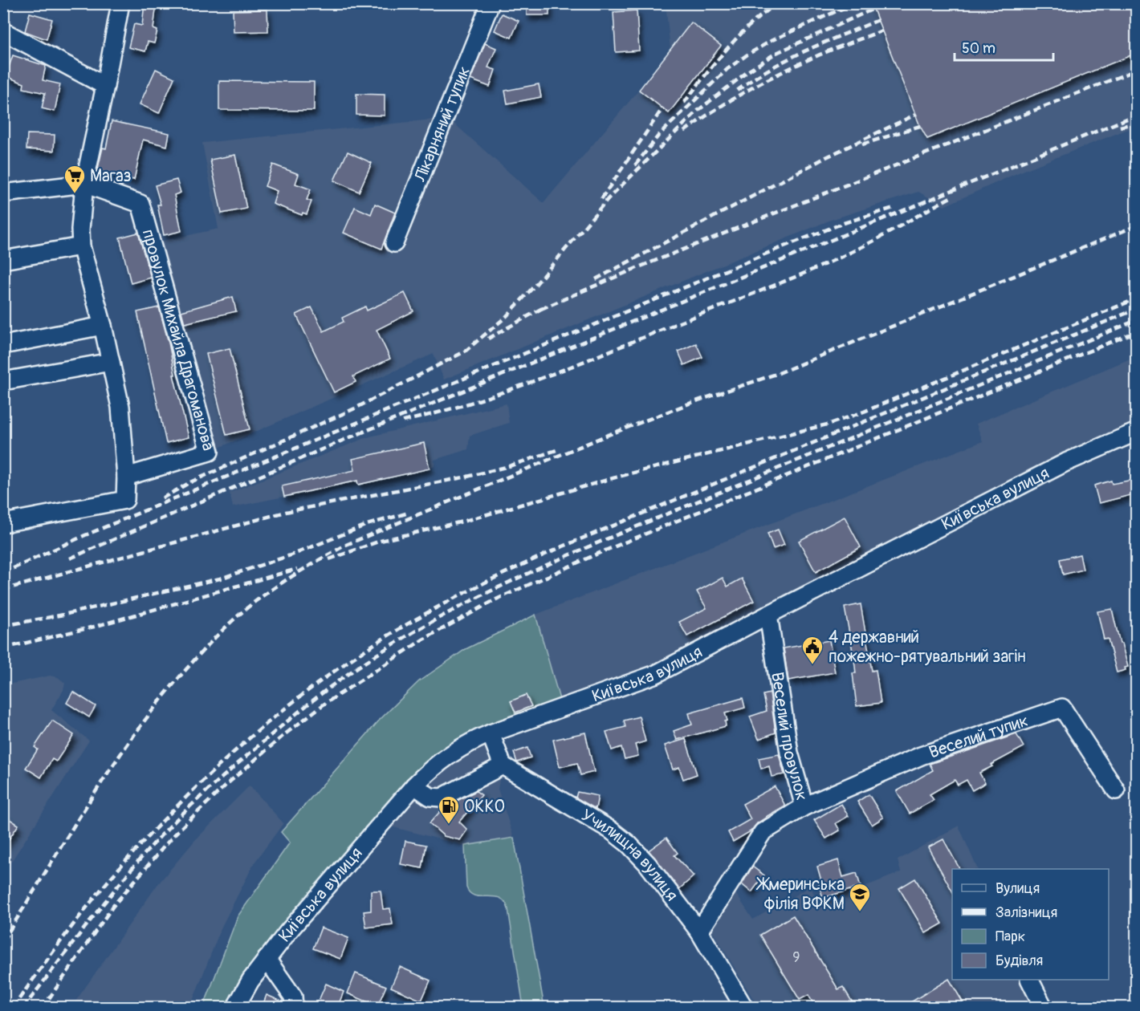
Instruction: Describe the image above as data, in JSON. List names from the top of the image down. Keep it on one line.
{"streets":{"street":["Лікарняний тупик","провулок Михайла Драгоманова","Київська вулиця","Веселий провулок","Веселий тупик","Училищна вулиця"]},"crossings":[["Київська вулиця","Веселий провулок"],["Веселий провулок","Веселий тупик"],["Веселий провулок","Училищна вулиця"]],"places":{"supermarket":["Магаз"],"public building":["4 державний пожежно-рятувальний загін"],"fuel station":["ОККО"],"school or university":["Жмеринська філія ВФКМ"]},"house_numbers":["9"],"legend":["Вулиця","Залізниця","Парк","Будівля"],"scale_bar":"50 m"}
